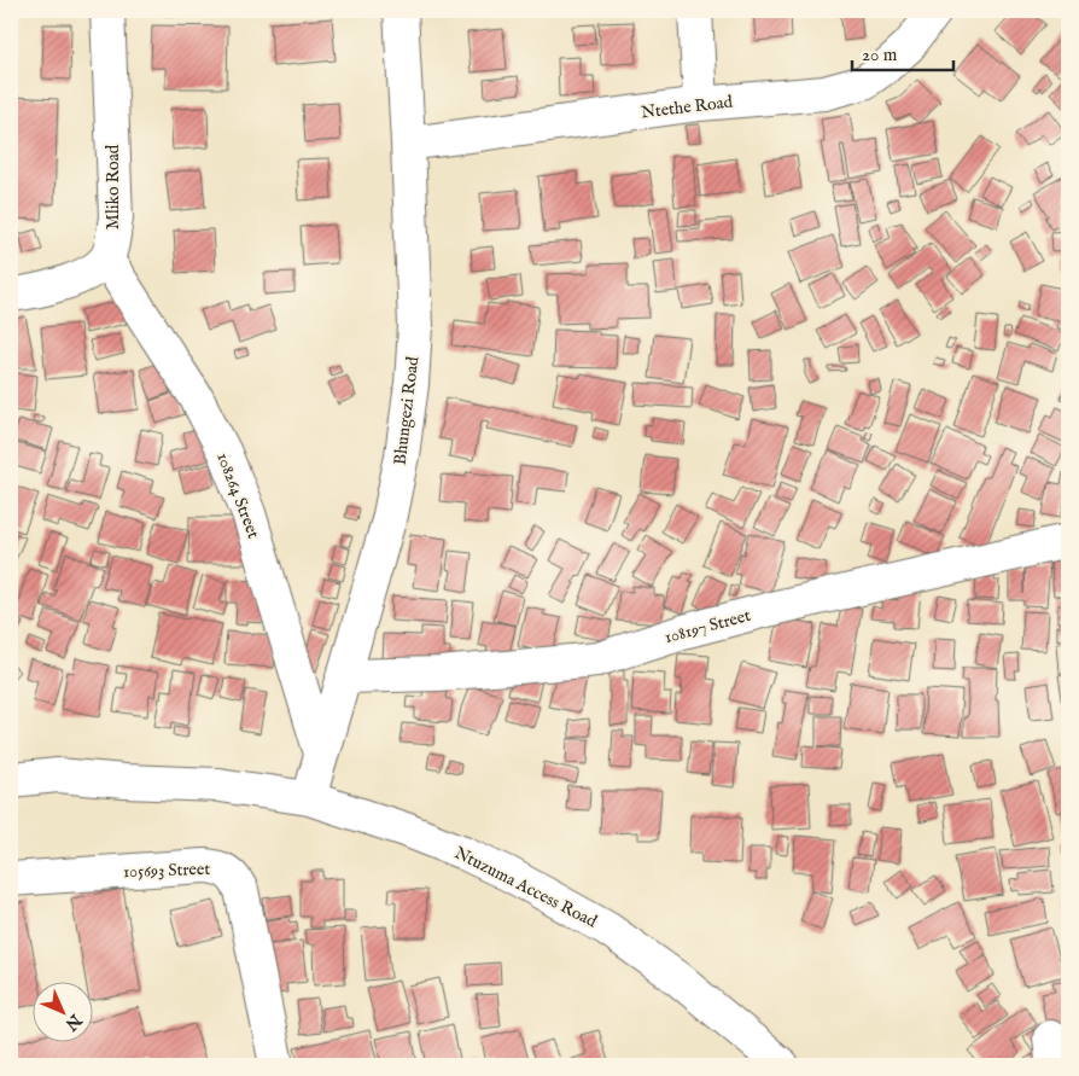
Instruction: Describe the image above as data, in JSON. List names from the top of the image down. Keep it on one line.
{"streets":{"street":["Ntethe Road","Mliko Road","Bhungezi Road","108264 Street","108197 Street","105693 Street","Ntuzuma Access Road"]},"crossings":[["Ntethe Road","Bhungezi Road"],["Mliko Road","108264 Street"],["Bhungezi Road","108264 Street"],["Bhungezi Road","108197 Street"],["Bhungezi Road","Ntuzuma Access Road"]],"scale_bar":"20 m","north":"bottom right"}
